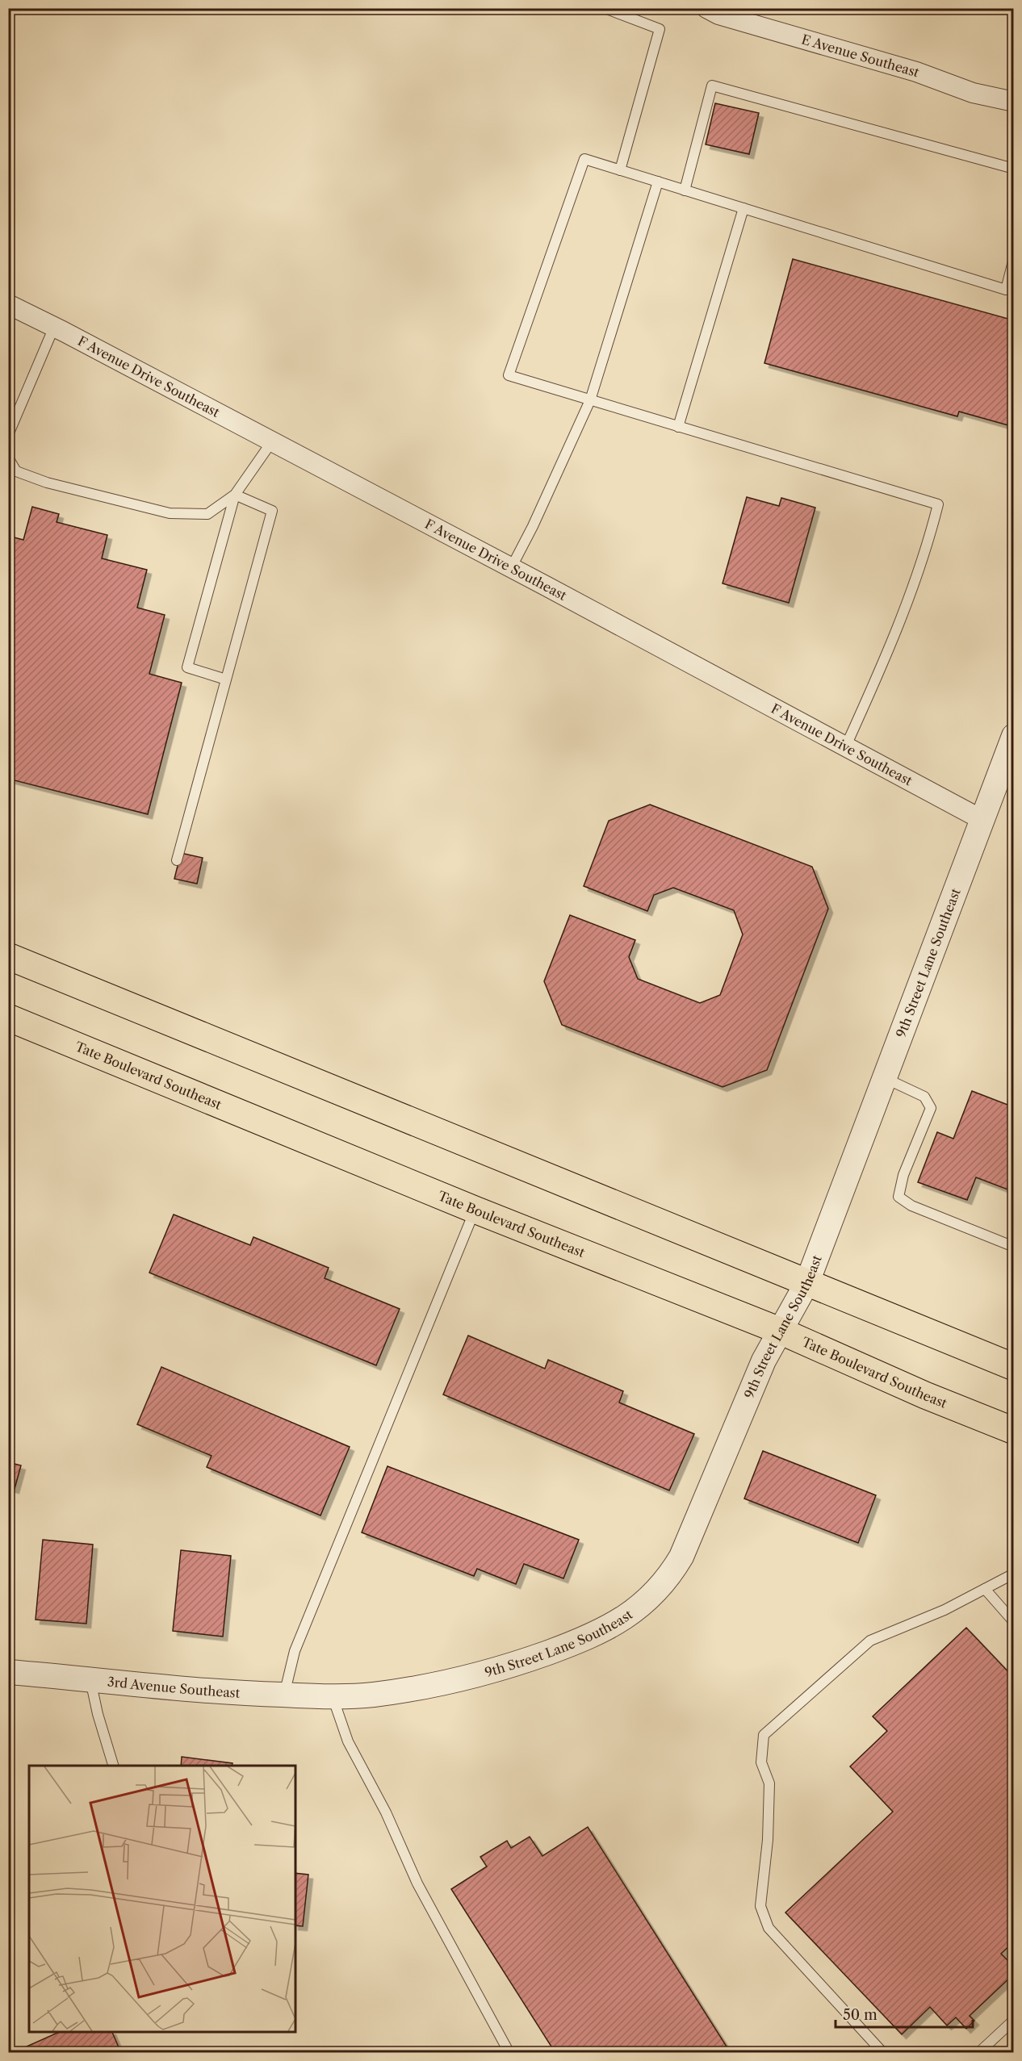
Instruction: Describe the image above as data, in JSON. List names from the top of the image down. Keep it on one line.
{"streets":{"main road":["Tate Boulevard Southeast"],"street":["E Avenue Southeast","F Avenue Drive Southeast","9th Street Lane Southeast","3rd Avenue Southeast"]},"crossings":[["F Avenue Drive Southeast","9th Street Lane Southeast"],["9th Street Lane Southeast","Tate Boulevard Southeast"],["9th Street Lane Southeast","3rd Avenue Southeast"]],"scale_bar":"50 m"}
